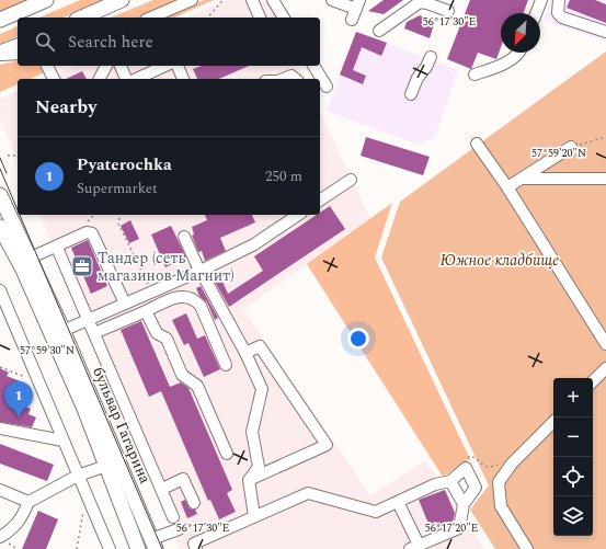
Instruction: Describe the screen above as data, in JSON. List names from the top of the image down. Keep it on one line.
{"streets":{"main road":["бульвар Гагарина"]},"parks":["Южное кладбище"],"places":{"office":["Тандер (сеть магазинов Магнит)"]},"north":"bottom left","page":{"search":"Search here","heading":"Nearby","list":[{"mark":"1","name":"Pyaterochka","note":"Supermarket","value":"250 m"}],"map_buttons":["+","−"],"pins":"1"},"coordinates":["56°17'30\"E","57°59'20\"N","57°59'30\"N","56°17'20\"E"]}
